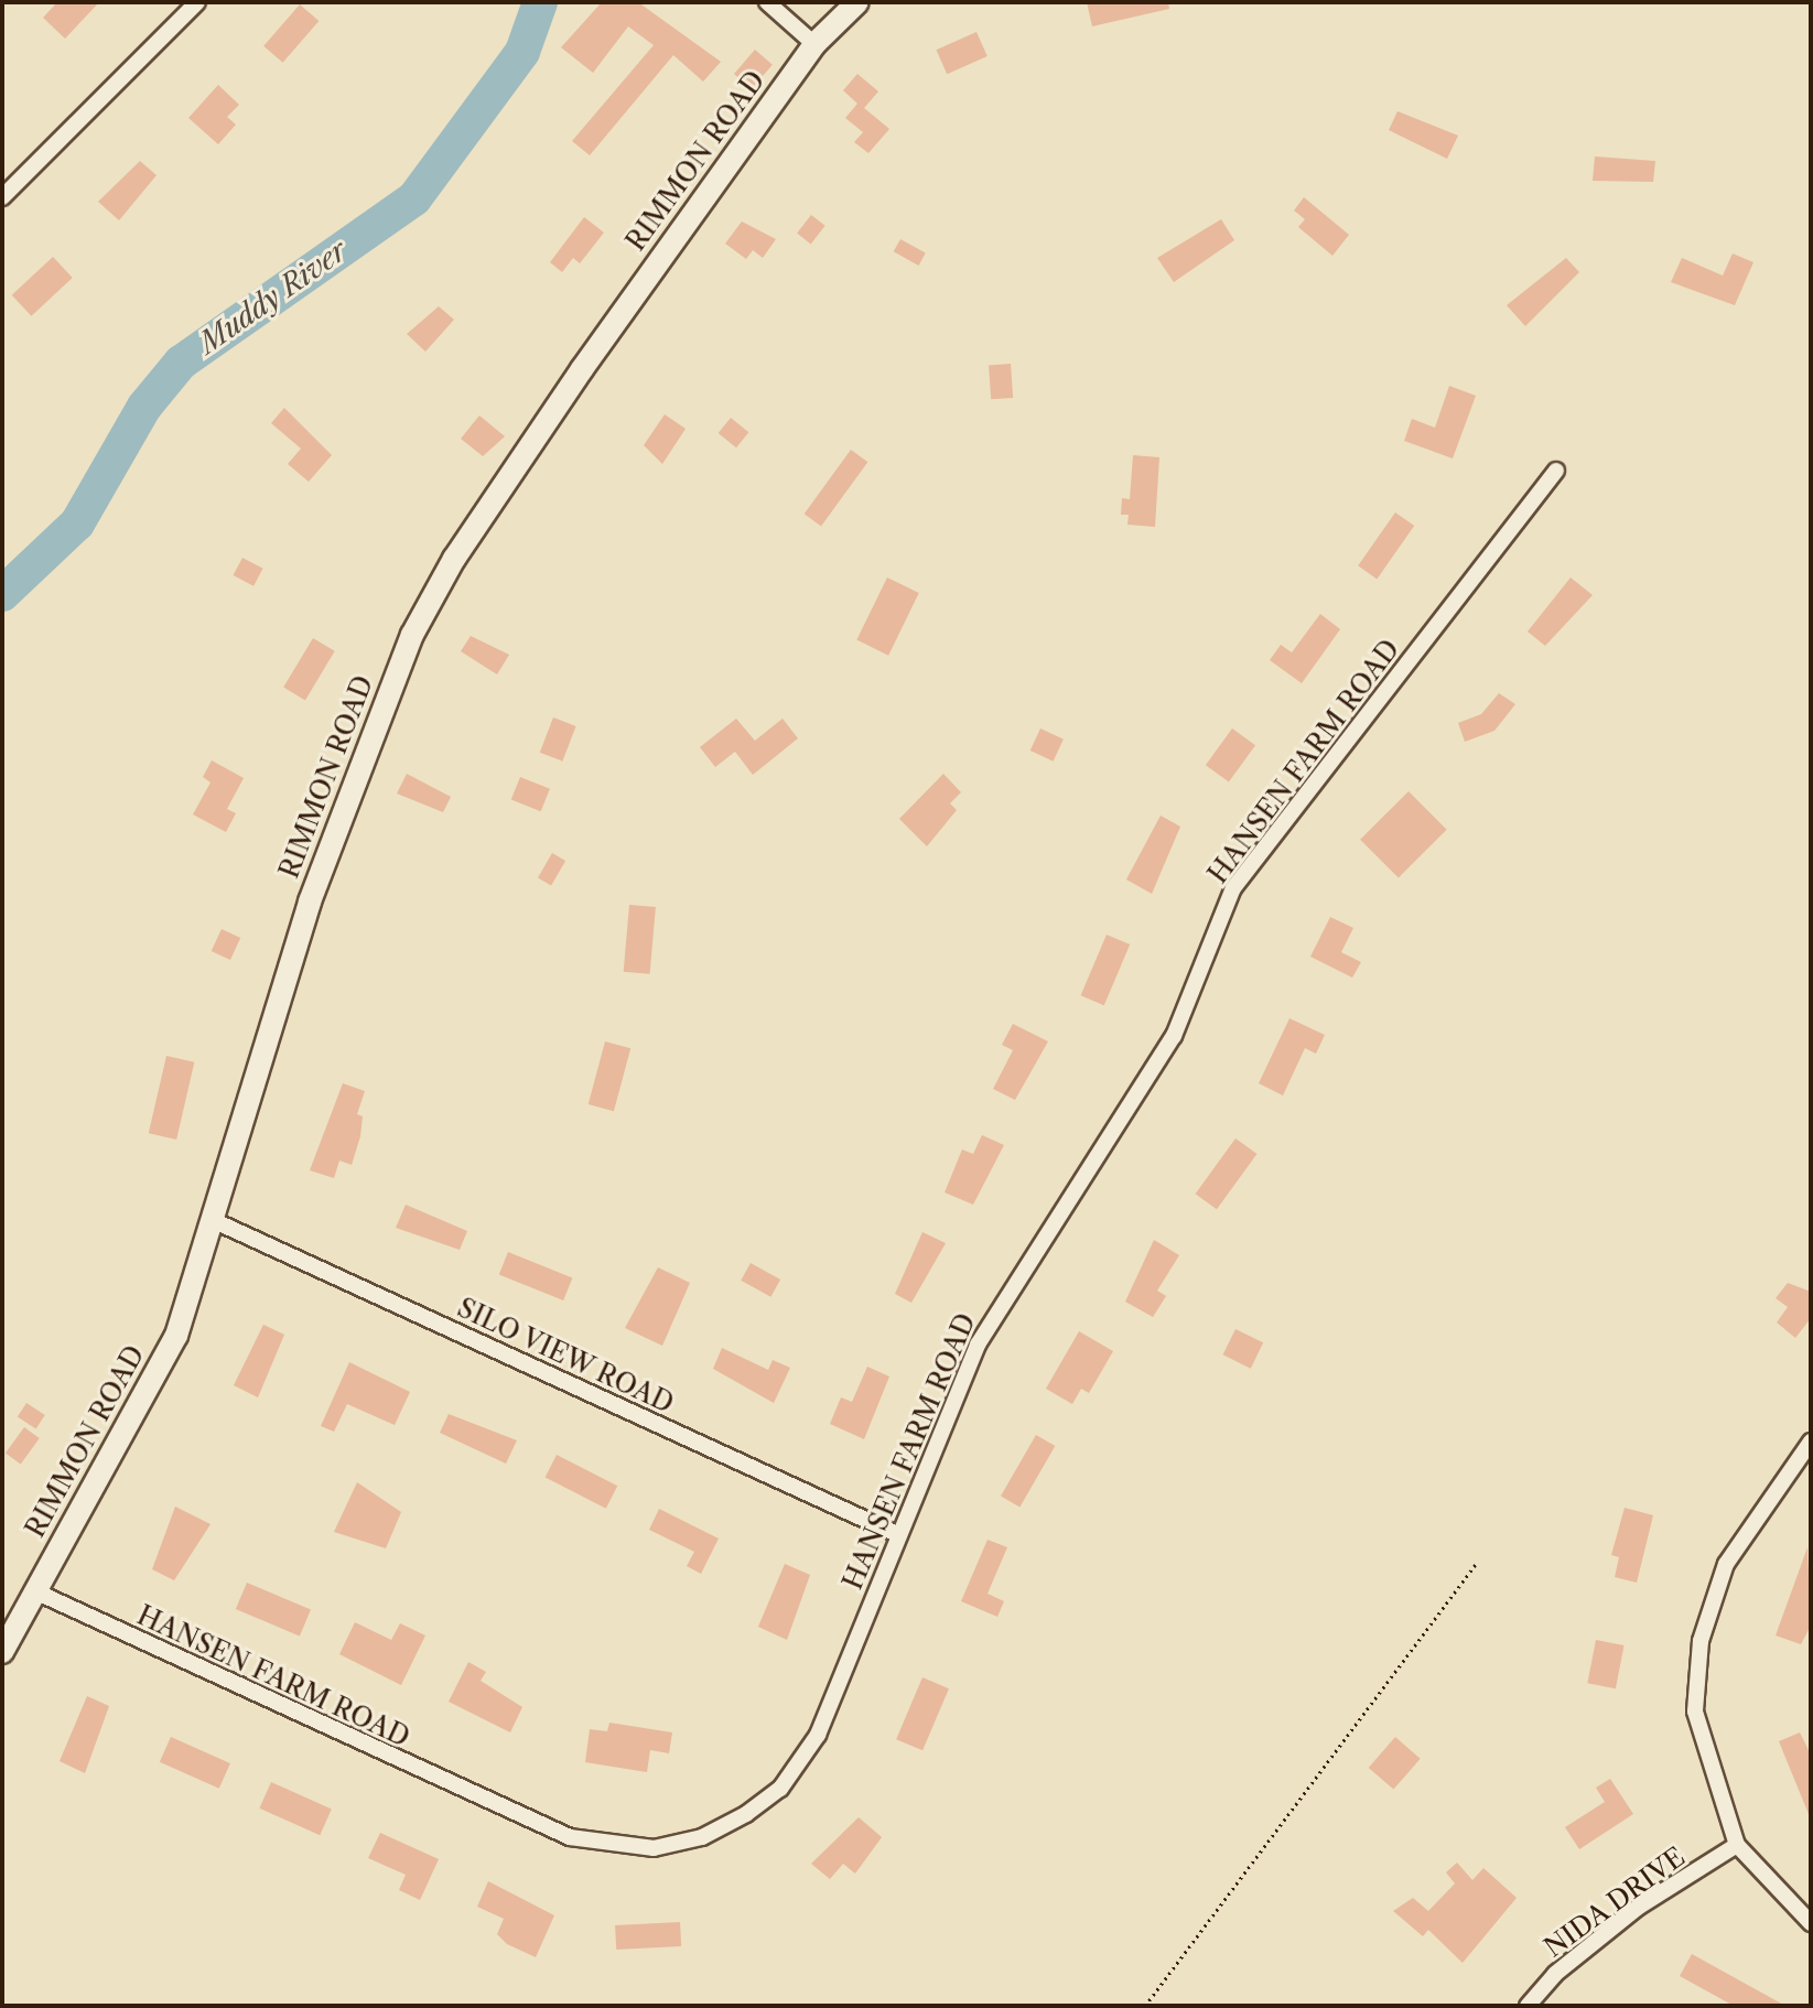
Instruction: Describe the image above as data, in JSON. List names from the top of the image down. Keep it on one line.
{"streets":{"street":["RIMMON ROAD","HANSEN FARM ROAD","SILO VIEW ROAD","NIDA DRIVE"]},"crossings":[["RIMMON ROAD","HANSEN FARM ROAD"],["RIMMON ROAD","SILO VIEW ROAD"],["HANSEN FARM ROAD","SILO VIEW ROAD"]],"water":["Muddy River"]}
